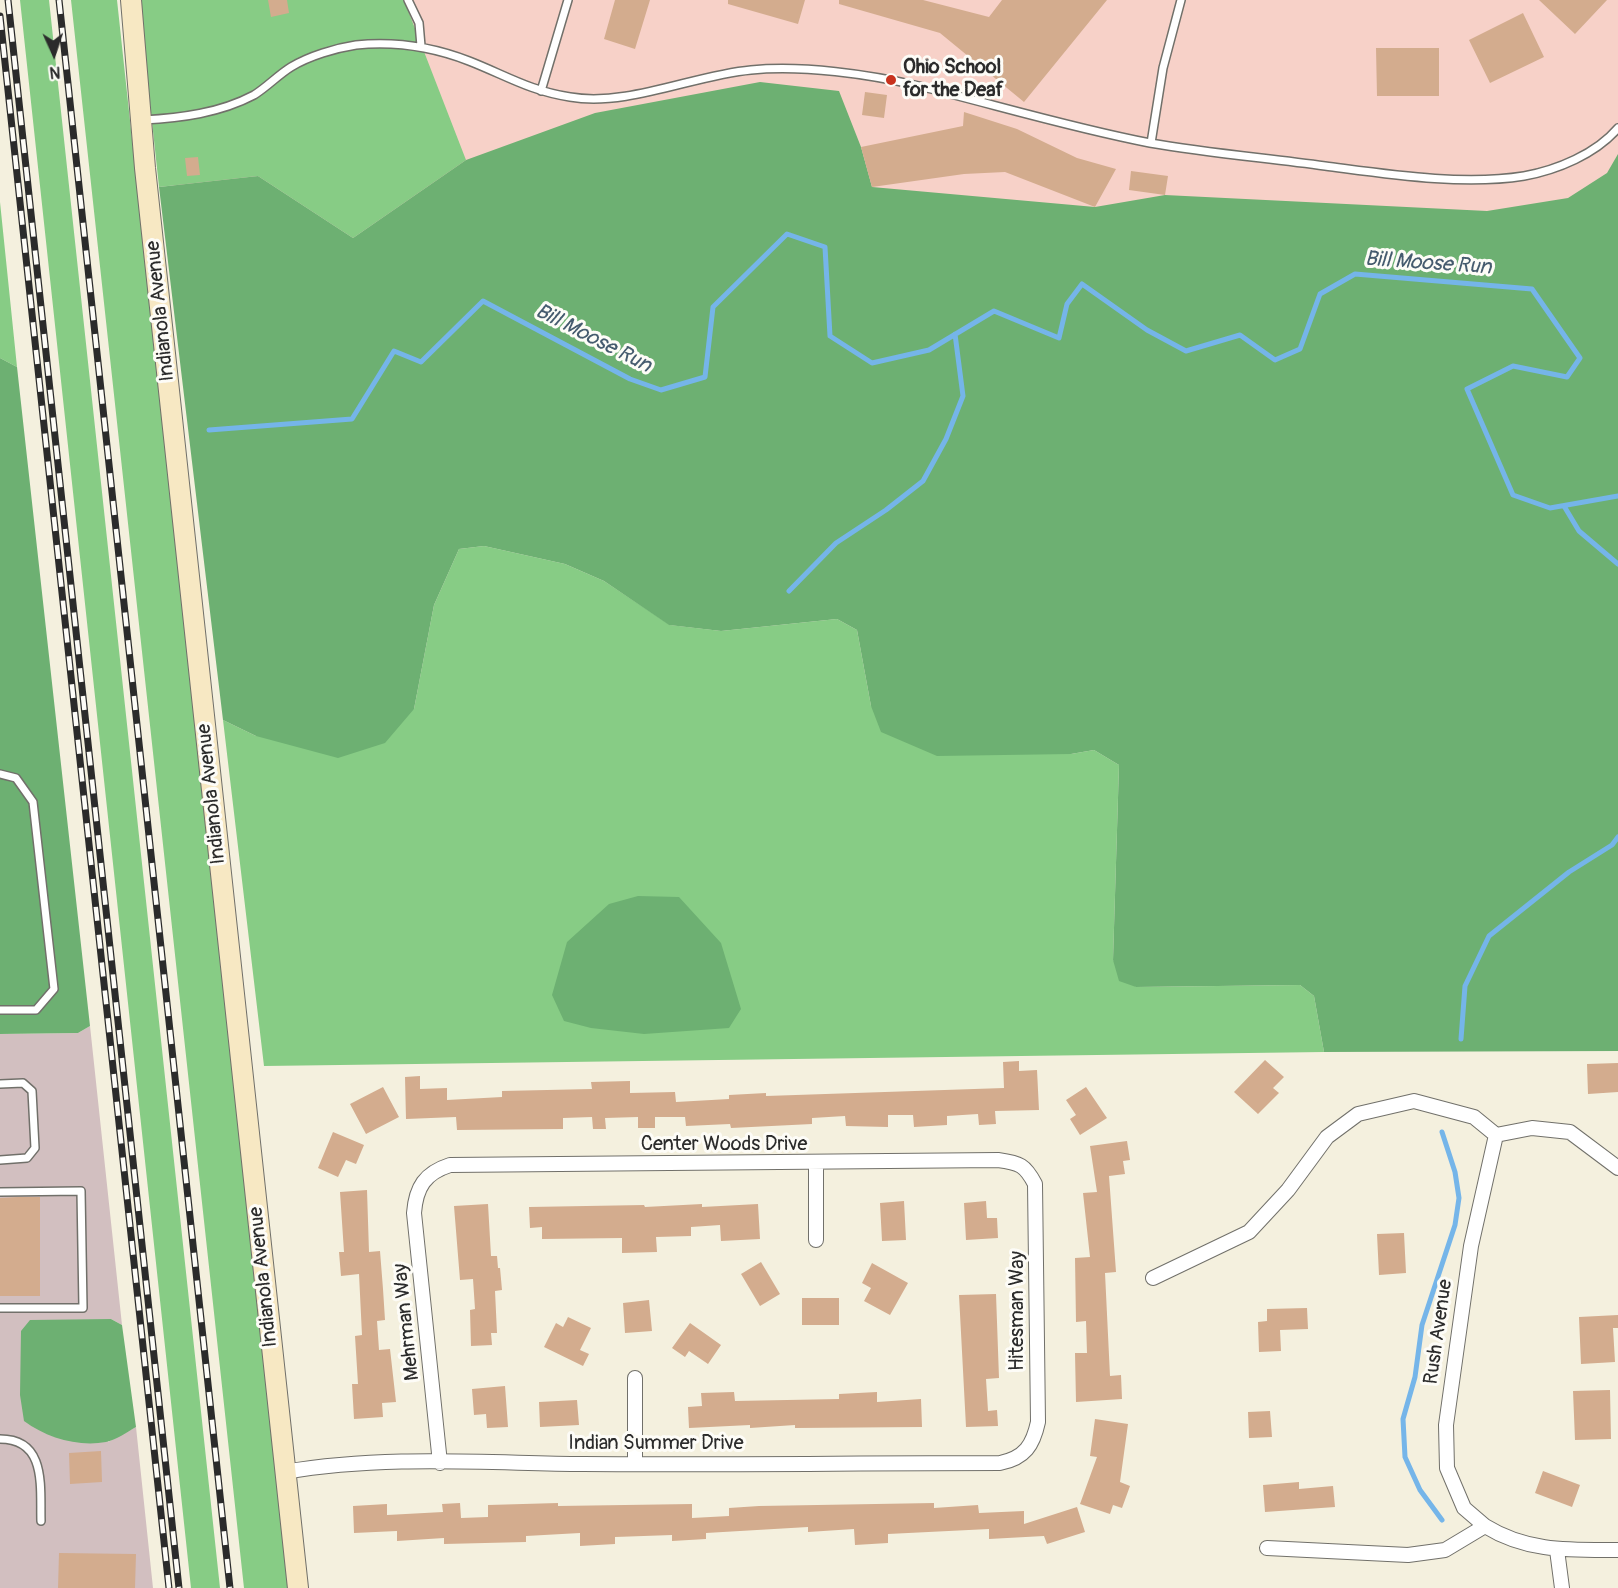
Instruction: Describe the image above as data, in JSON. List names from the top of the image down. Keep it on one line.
{"streets":{"main road":["Indianola Avenue"],"street":["Center Woods Drive","Hitesman Way","Mehrman Way","Rush Avenue","Indian Summer Drive"]},"crossings":[["Indianola Avenue","Indian Summer Drive"],["Center Woods Drive","Hitesman Way"],["Center Woods Drive","Mehrman Way"],["Hitesman Way","Indian Summer Drive"],["Mehrman Way","Indian Summer Drive"]],"water":["Bill Moose Run"],"places":["Ohio School for the Deaf"],"north":"bottom"}
